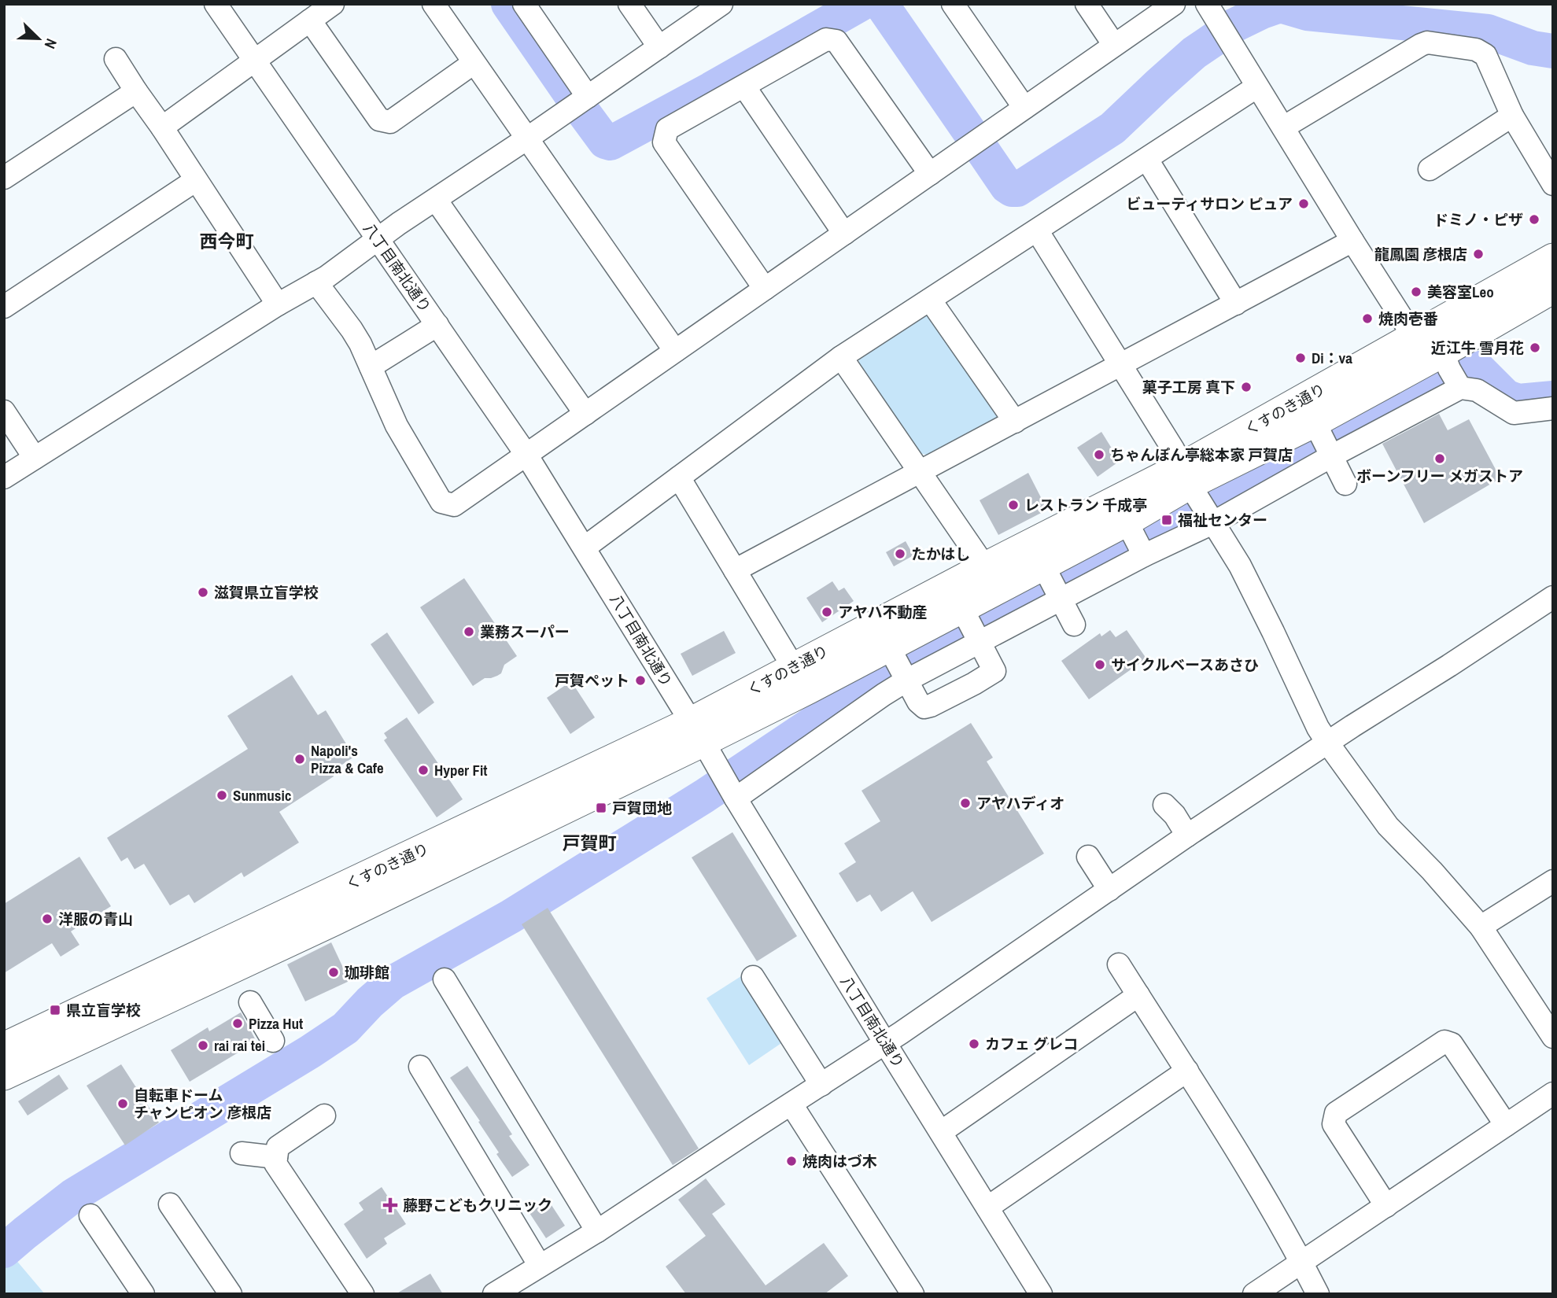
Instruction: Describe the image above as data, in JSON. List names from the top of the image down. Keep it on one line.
{"streets":{"main road":["くすのき通り"],"street":["八丁目南北通り"]},"crossings":[["八丁目南北通り","くすのき通り"]],"districts":["西今町","戸賀町"],"places":{"other":["ビューティサロン ピュア","ドミノ・ピザ","龍鳳園 彦根店","美容室Leo","焼肉壱番","近江牛 雪月花","Di：va","菓子工房 真下","ちゃんぽん亭総本家 戸賀店","ボーンフリー メガストア","レストラン 千成亭","たかはし","滋賀県立盲学校","アヤハ不動産","業務スーパー","サイクルベースあさひ","戸賀ペット","Napoli's Pizza & Cafe","Hyper Fit","Sunmusic","アヤハディオ","洋服の青山","珈琲館","Pizza Hut","カフェ グレコ","rai rai tei","自転車ドーム チャンピオン 彦根店","焼肉はづ木"],"transit":["福祉センター","戸賀団地","県立盲学校"],"health":["藤野こどもクリニック"]},"north":"bottom right"}
